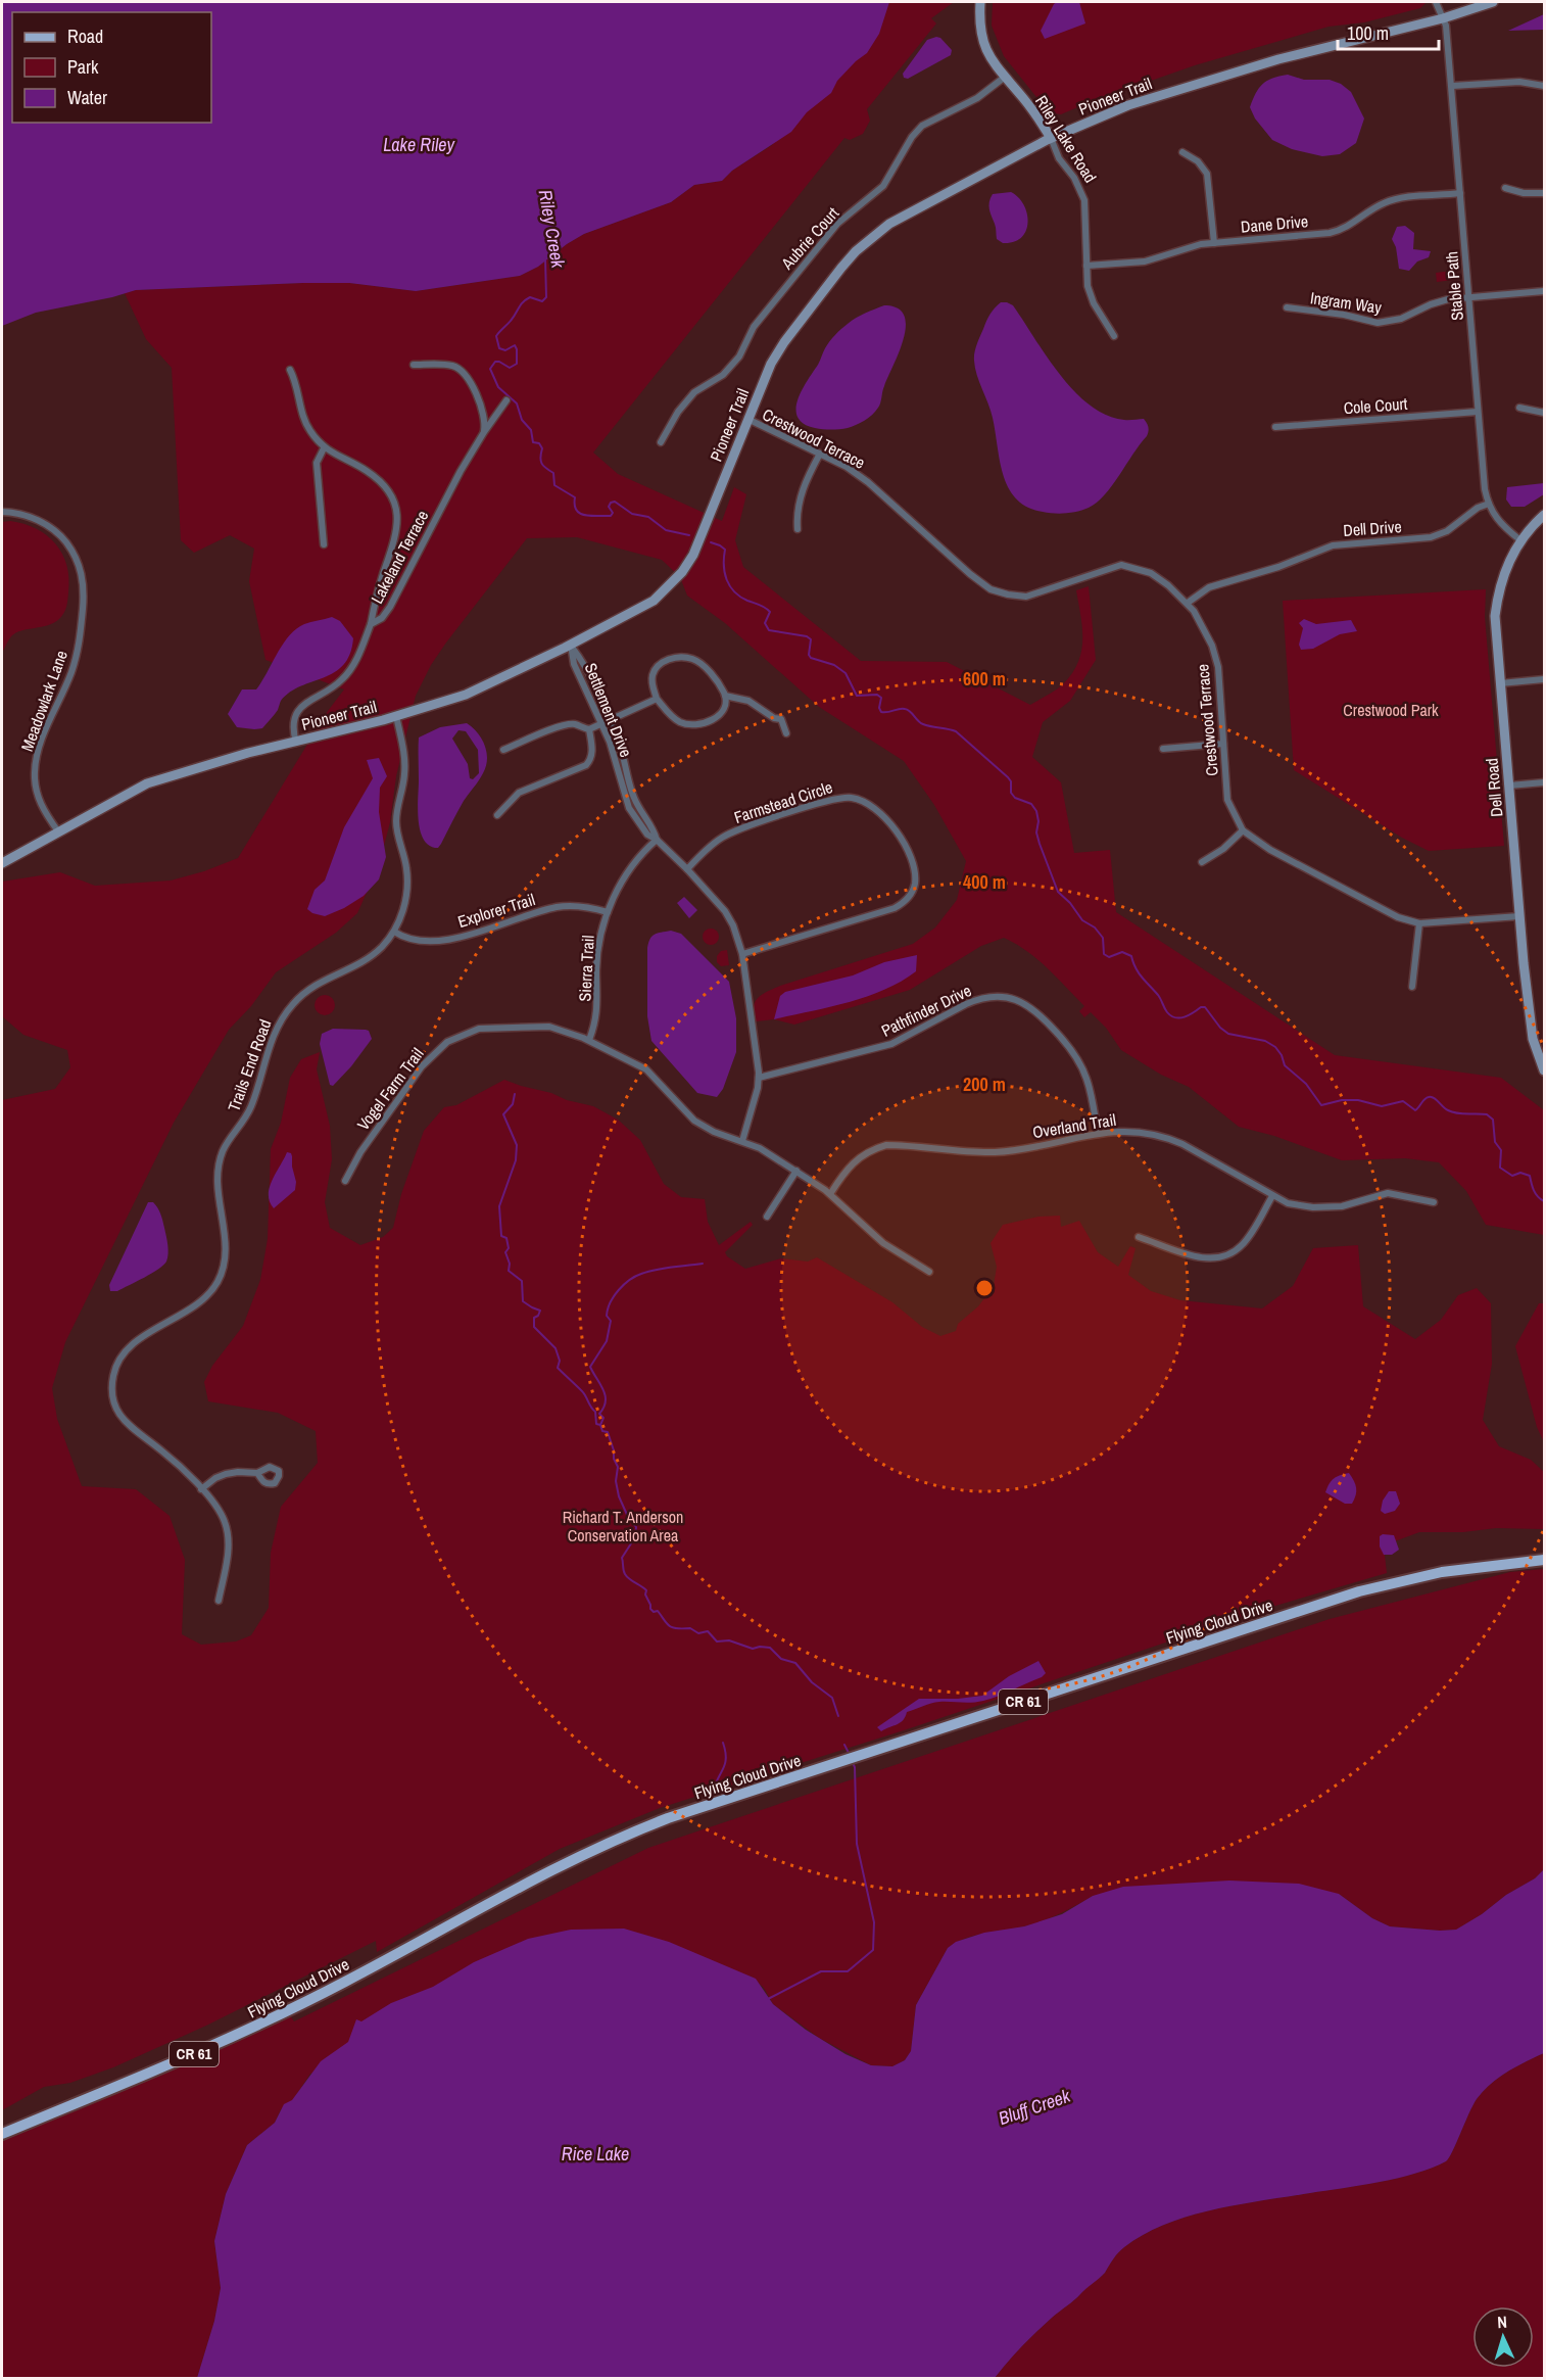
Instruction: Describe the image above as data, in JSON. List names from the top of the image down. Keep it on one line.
{"streets":{"main road":["Pioneer Trail","Riley Lake Road","Dell Road","Flying Cloud Drive","CR 61"],"street":["Dane Drive","Aubrie Court","Stable Path","Ingram Way","Cole Court","Crestwood Terrace","Dell Drive","Lakeland Terrace","Meadowlark Lane","Settlement Drive","Farmstead Circle","Explorer Trail","Sierra Trail","Pathfinder Drive","Trails End Road","Vogel Farm Trail","Overland Trail"]},"crossings":[["Pioneer Trail","Riley Lake Road"],["Pioneer Trail","Stable Path"],["Pioneer Trail","Crestwood Terrace"],["Pioneer Trail","Lakeland Terrace"],["Pioneer Trail","Meadowlark Lane"],["Pioneer Trail","Settlement Drive"],["Pioneer Trail","Trails End Road"],["Riley Lake Road","Dane Drive"],["Riley Lake Road","Aubrie Court"],["Dane Drive","Stable Path"],["Stable Path","Ingram Way"],["Stable Path","Cole Court"],["Stable Path","Dell Drive"],["Stable Path","Dell Road"],["Crestwood Terrace","Dell Drive"],["Crestwood Terrace","Dell Road"],["Settlement Drive","Farmstead Circle"],["Settlement Drive","Sierra Trail"],["Settlement Drive","Pathfinder Drive"],["Settlement Drive","Vogel Farm Trail"],["Explorer Trail","Sierra Trail"],["Explorer Trail","Trails End Road"],["Sierra Trail","Vogel Farm Trail"],["Pathfinder Drive","Overland Trail"],["Vogel Farm Trail","Overland Trail"]],"water":["Lake Riley","Riley Creek","Bluff Creek","Rice Lake"],"parks":["Crestwood Park","Richard T. Anderson Conservation Area"],"legend":["Road","Park","Water"],"scale_bar":"100 m","north":"top","rings":["600 m","400 m","200 m"]}
